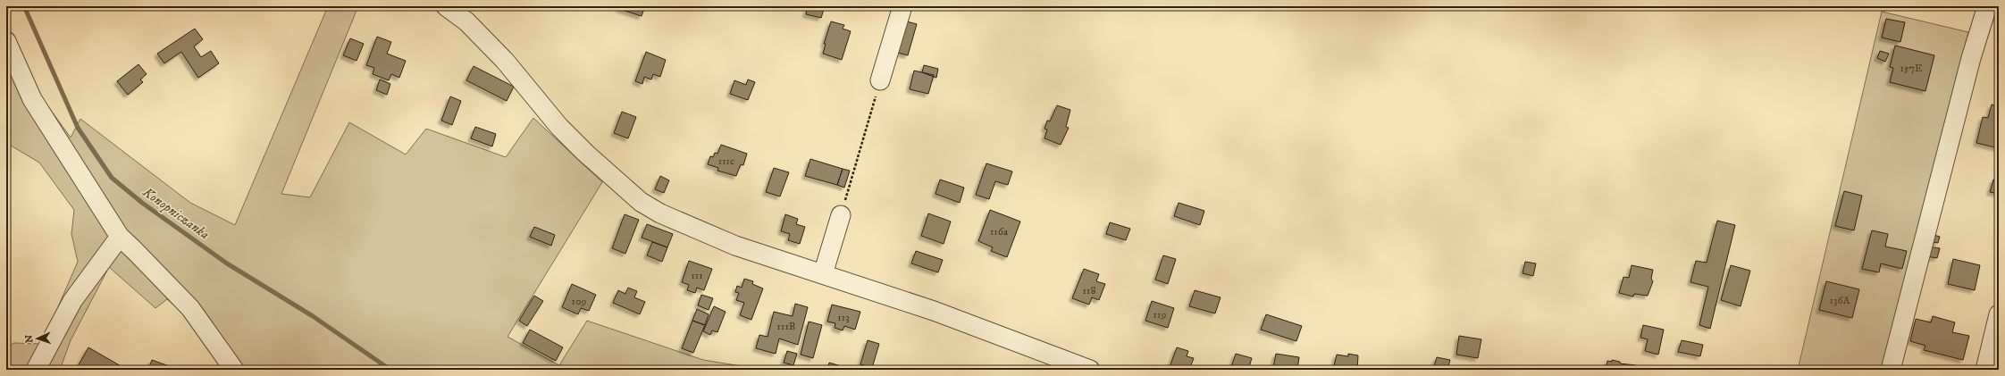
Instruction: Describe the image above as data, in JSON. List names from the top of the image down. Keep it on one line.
{"water":["Konopniczanka"],"house_numbers":["157E","111c","116a","111","118","136A","109","119","113","111B"],"north":"left"}
